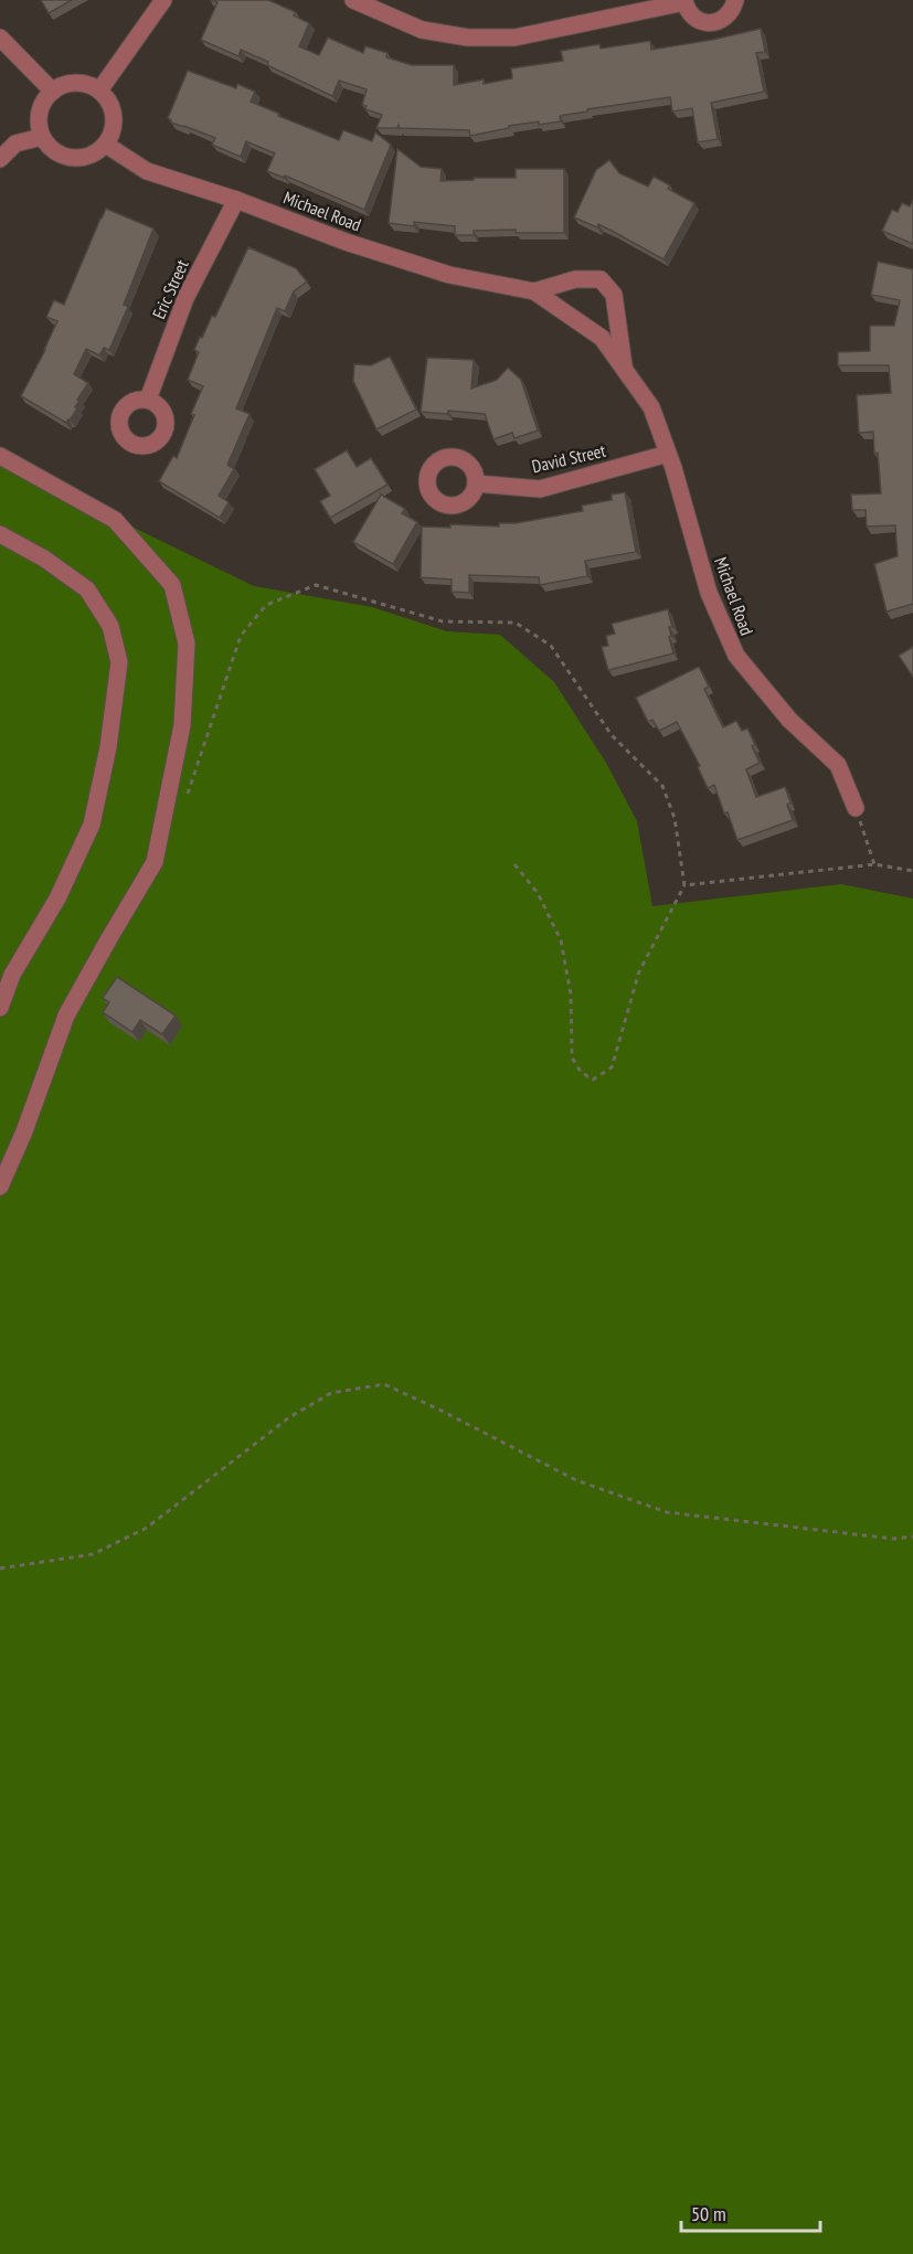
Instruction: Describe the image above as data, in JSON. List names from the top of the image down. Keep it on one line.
{"streets":{"street":["Michael Road","Eric Street","David Street"]},"crossings":[["Michael Road","Eric Street"],["Michael Road","David Street"]],"scale_bar":"50 m"}
